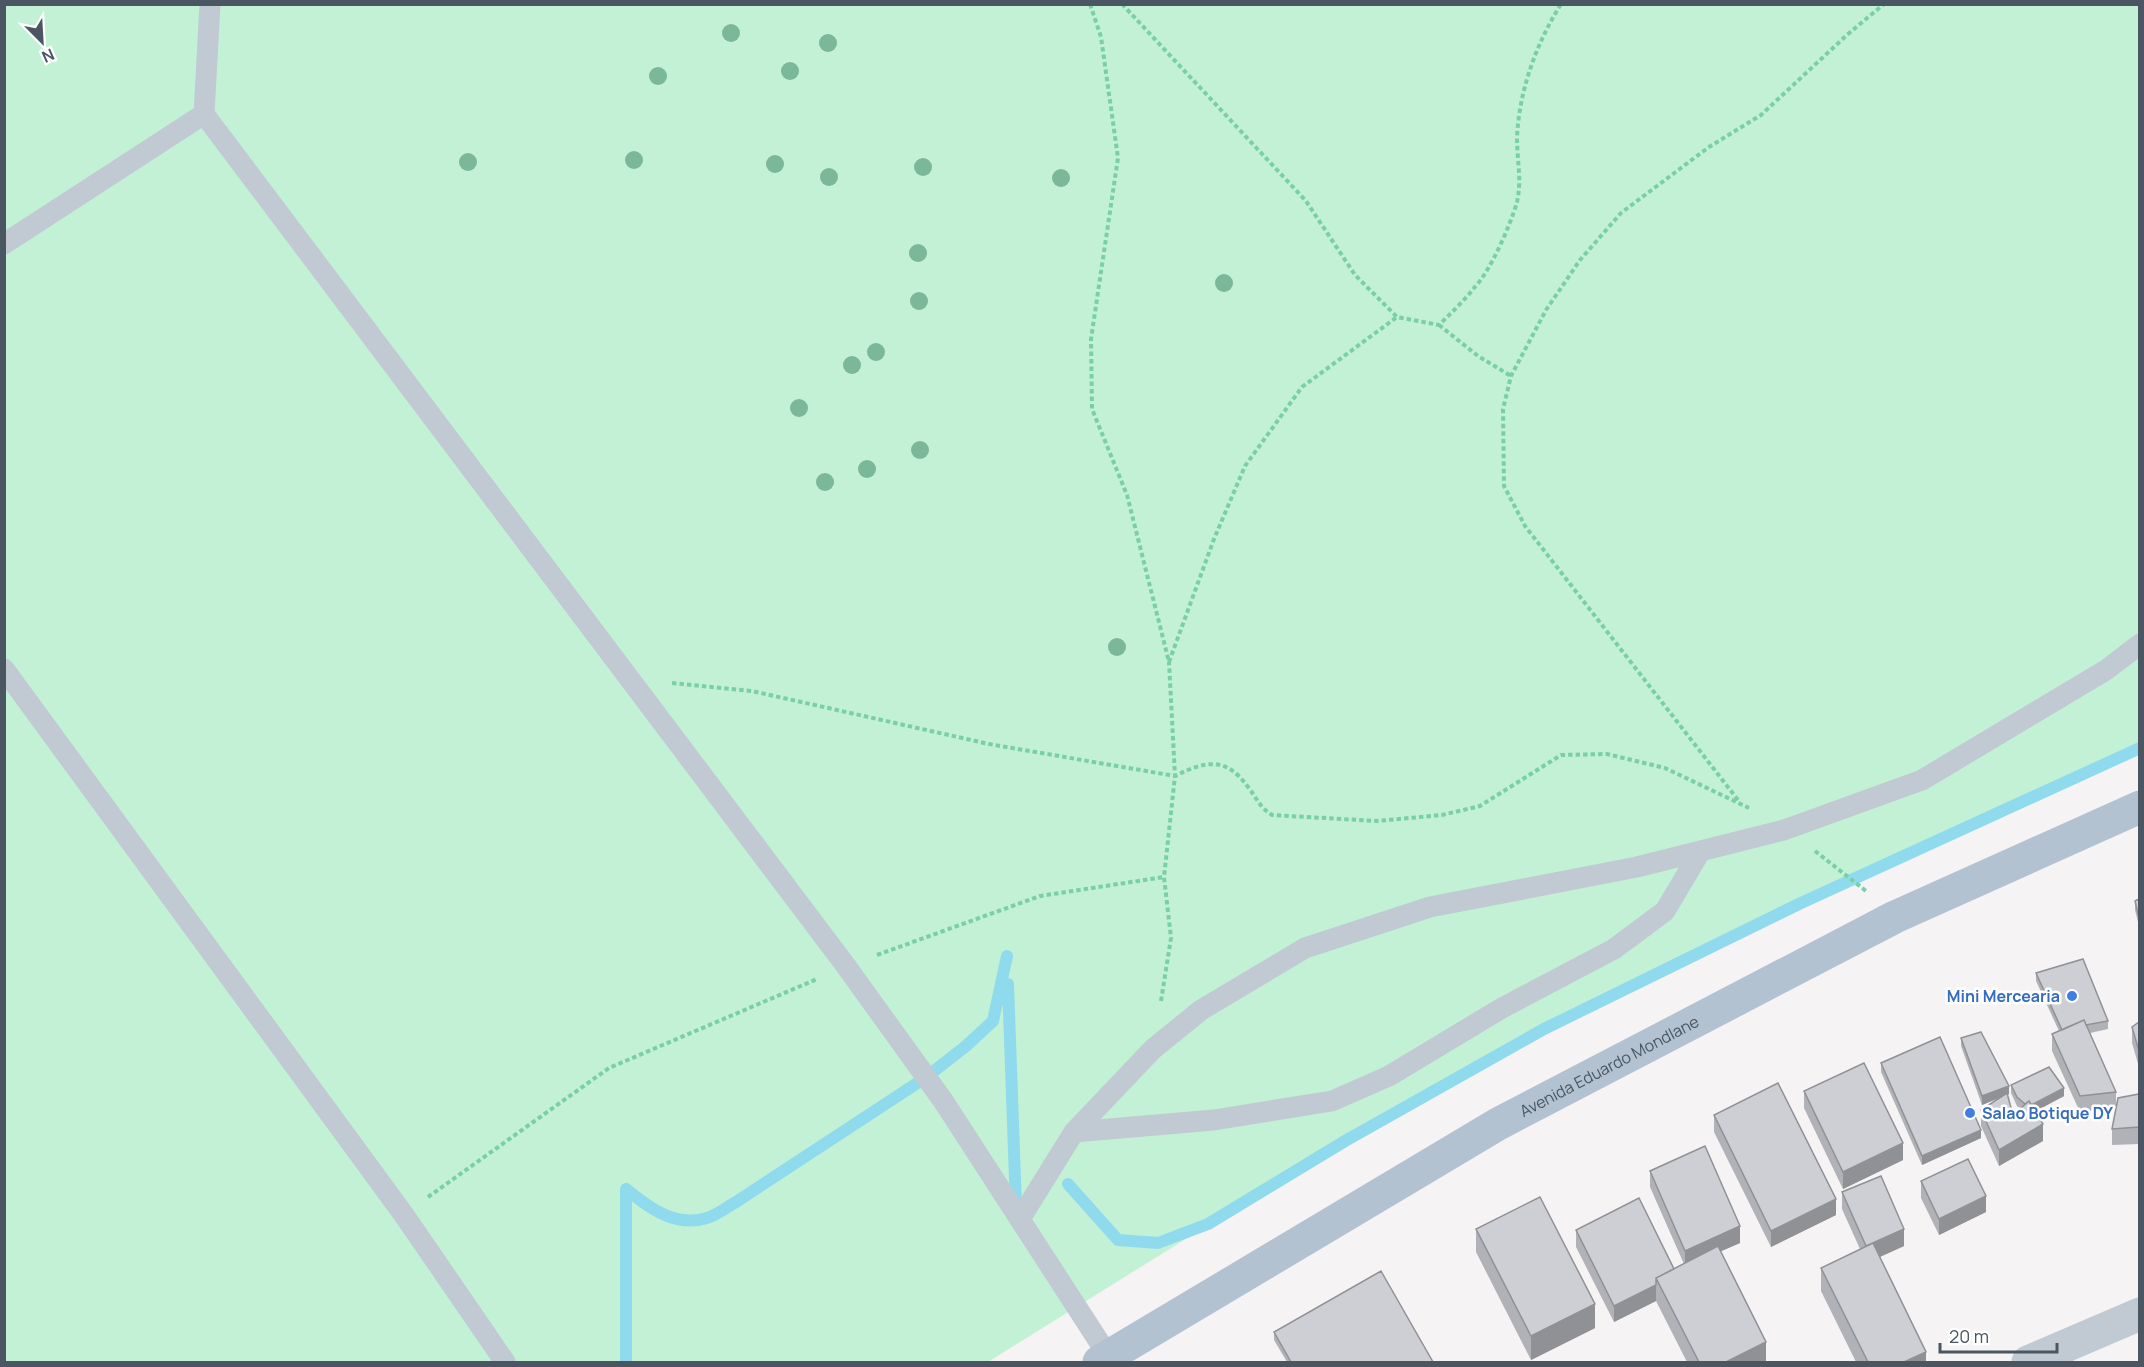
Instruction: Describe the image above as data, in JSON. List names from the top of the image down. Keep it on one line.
{"streets":{"main road":["Avenida Eduardo Mondlane"]},"places":["Mini Mercearia","Salao Botique DY"],"scale_bar":"20 m","north":"bottom right"}
